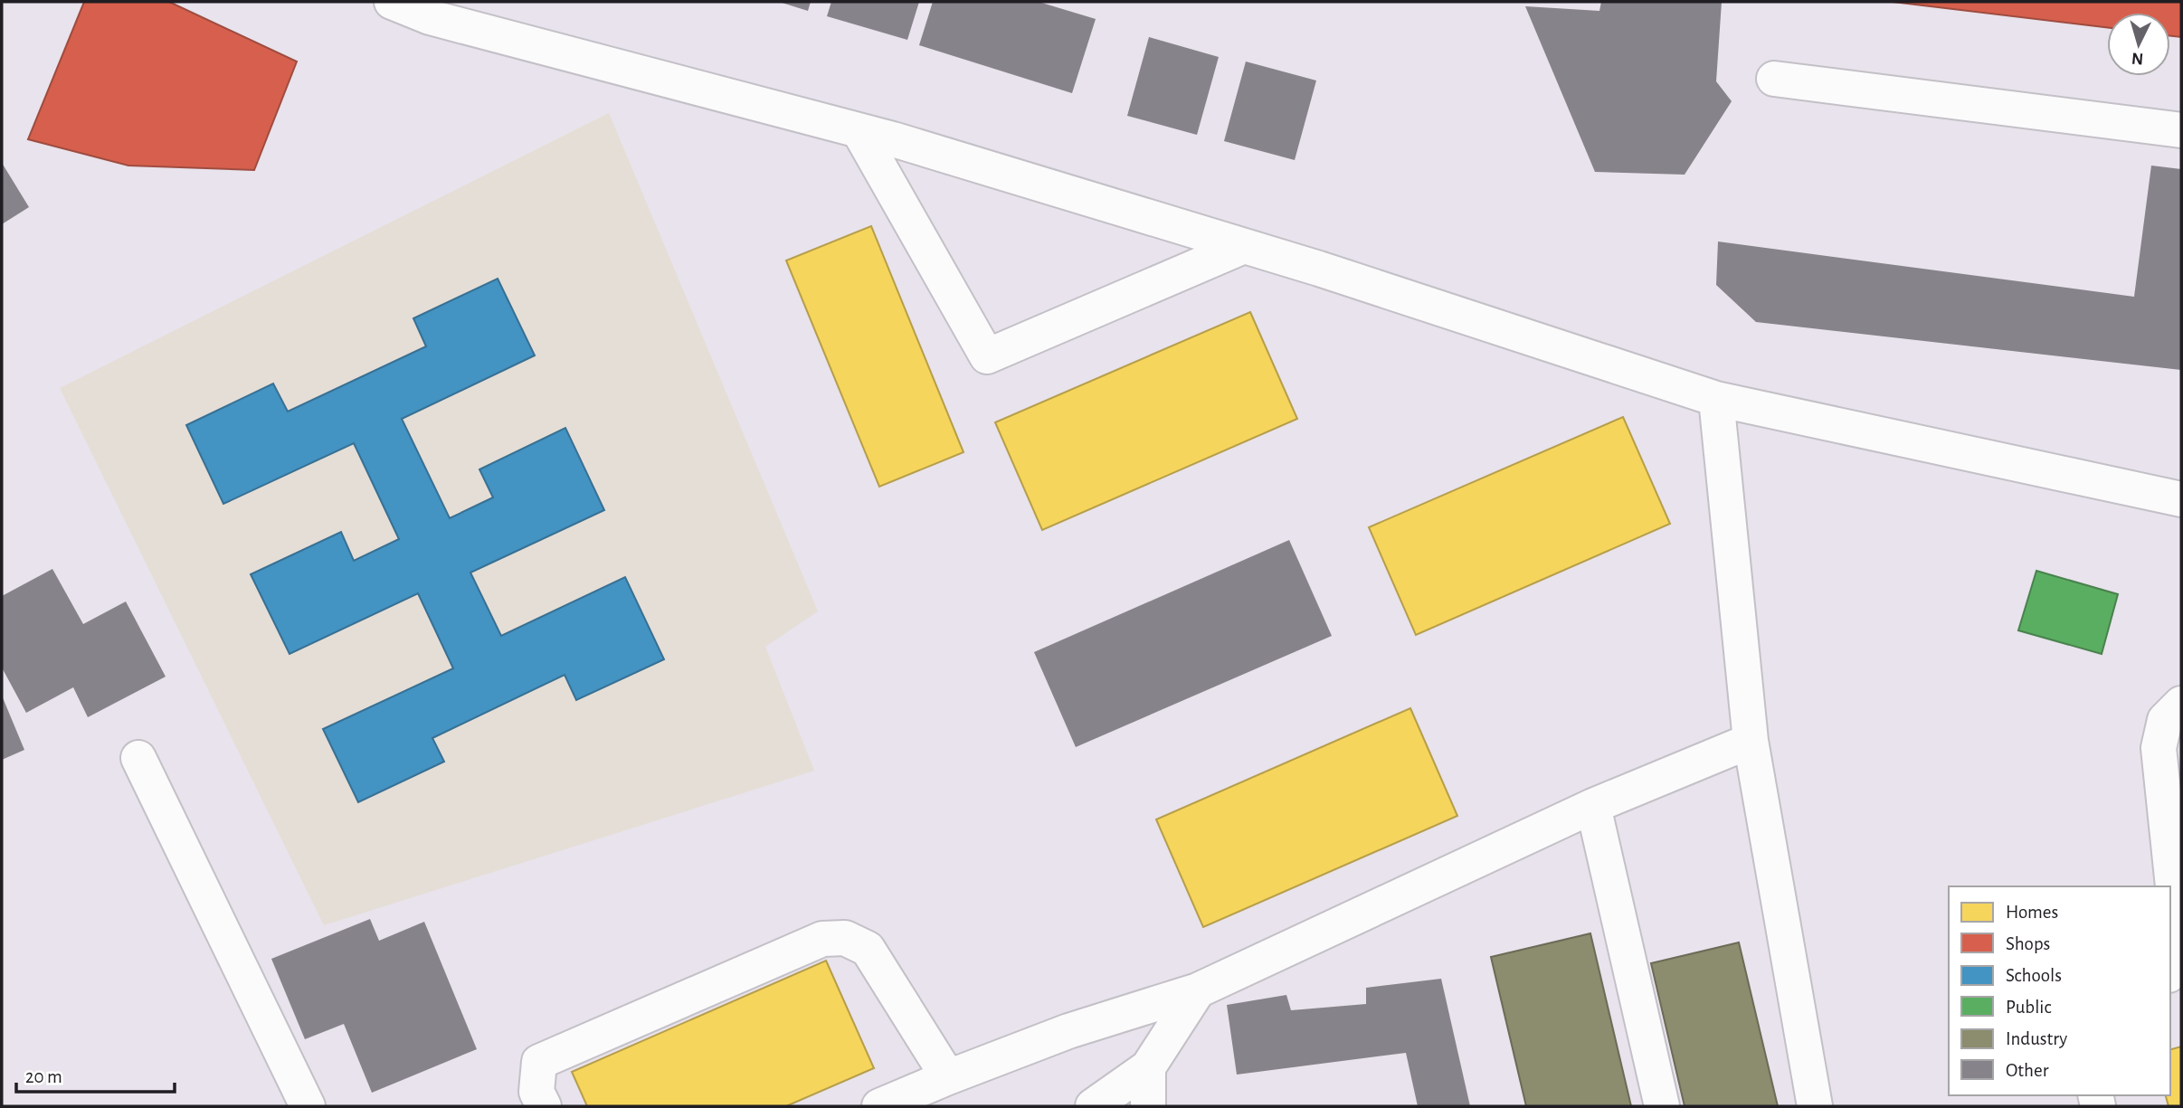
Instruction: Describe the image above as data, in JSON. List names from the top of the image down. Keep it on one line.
{"legend":["Homes","Shops","Schools","Public","Industry","Other"],"scale_bar":"20 m","north":"bottom"}
